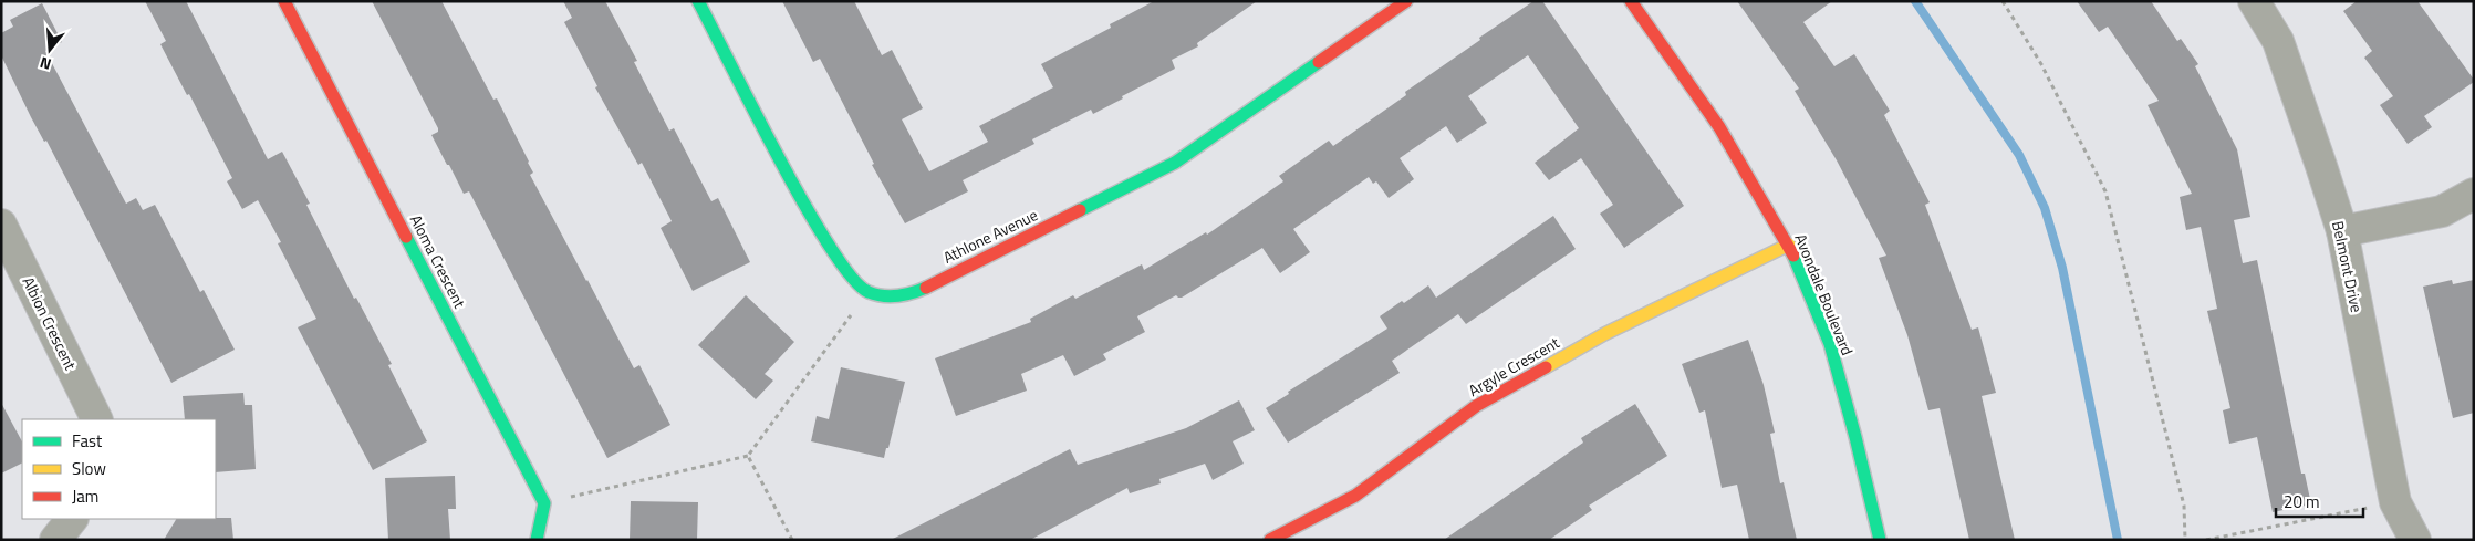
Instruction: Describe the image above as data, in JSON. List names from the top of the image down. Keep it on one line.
{"streets":{"street":["Athlone Avenue","Aloma Crescent","Belmont Drive","Avondale Boulevard","Albion Crescent","Argyle Crescent"]},"crossings":[["Avondale Boulevard","Argyle Crescent"]],"legend":["Fast","Slow","Jam"],"scale_bar":"20 m","north":"bottom"}
